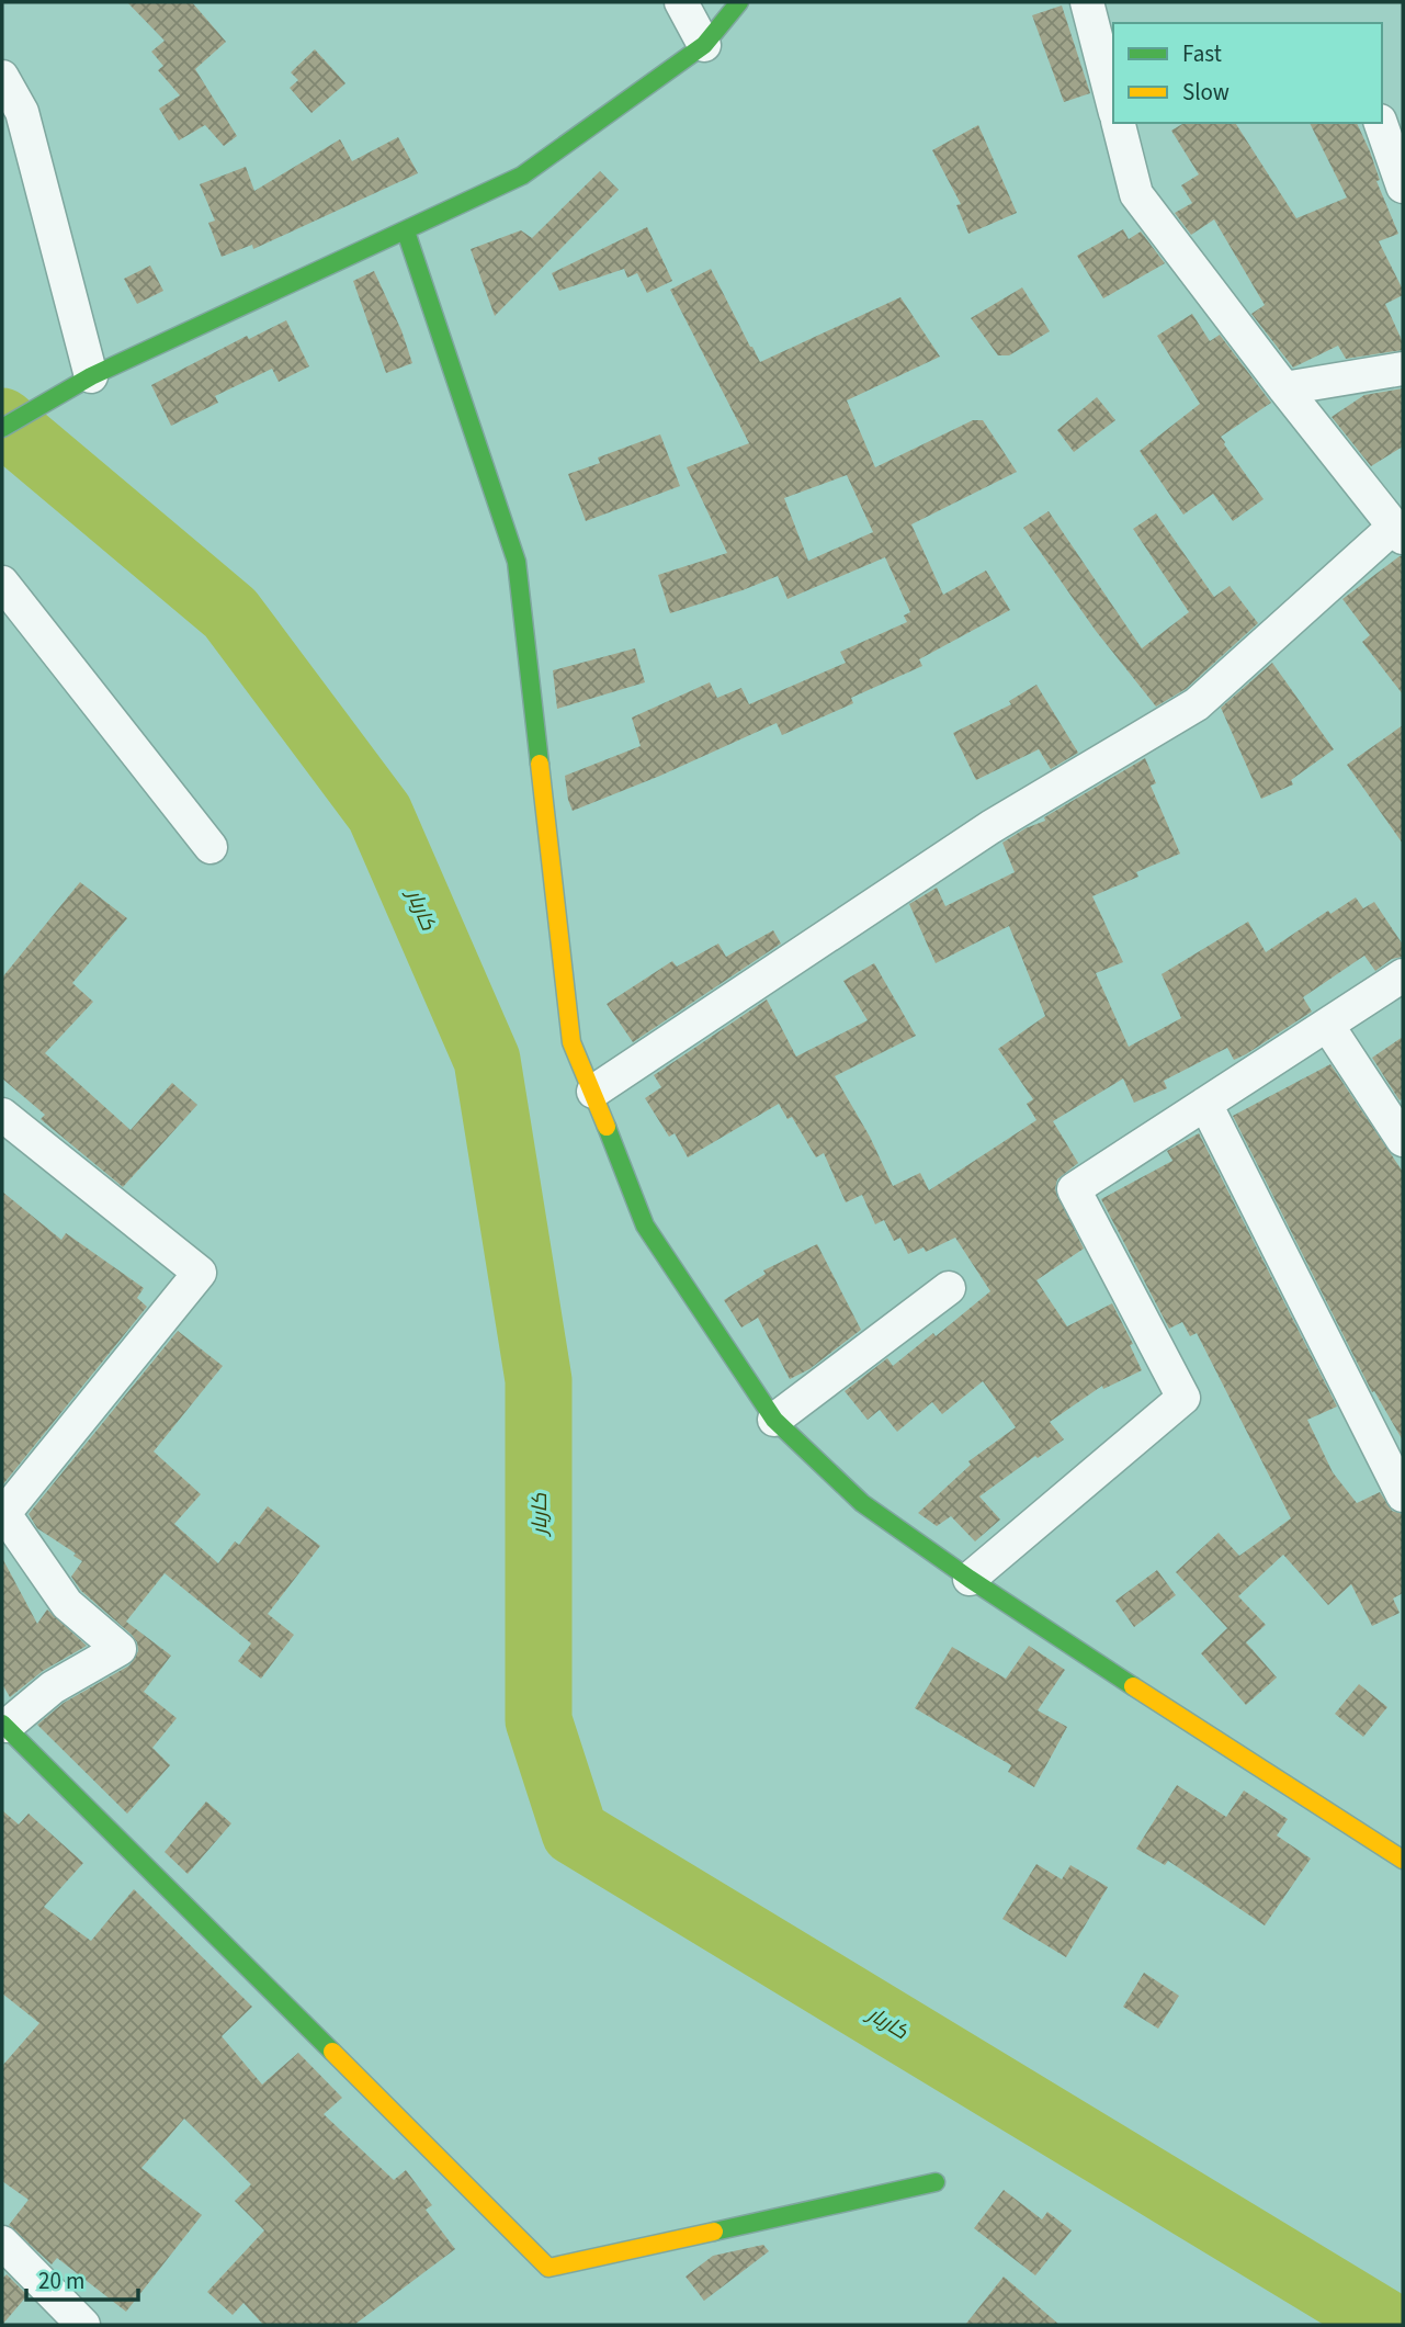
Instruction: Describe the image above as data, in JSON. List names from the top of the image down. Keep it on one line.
{"water":["کاربار"],"legend":["Fast","Slow"],"scale_bar":"20 m"}
